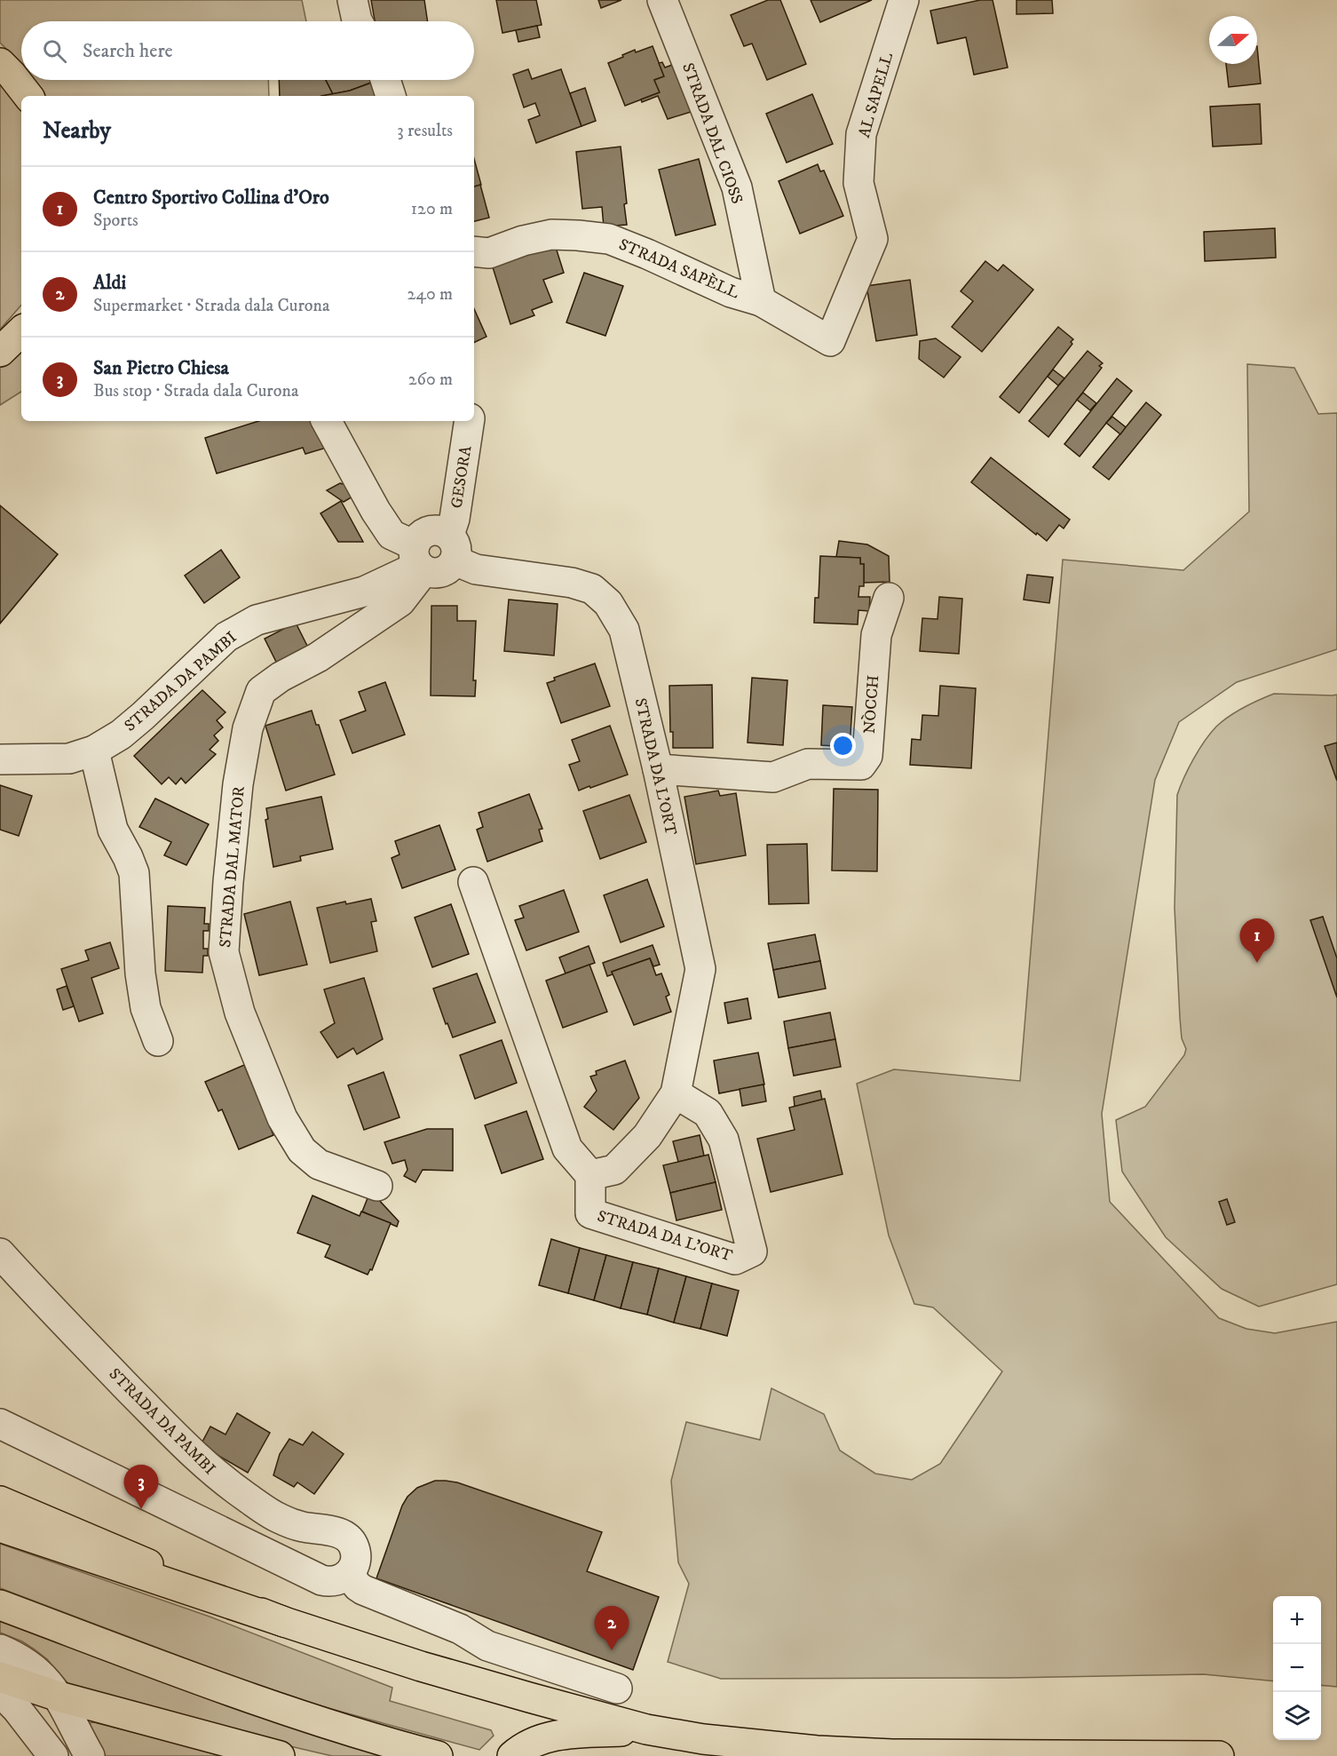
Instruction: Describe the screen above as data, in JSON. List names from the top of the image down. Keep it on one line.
{"streets":{"street":["AL SAPELL","STRADA DAL CIOSS","STRADA SAPÈLL","GESORA","STRADA DA PAMBI","NÒCCH","STRADA DA L'ORT","STRADA DAL MATOR"]},"crossings":[["AL SAPELL","STRADA SAPÈLL"],["STRADA DAL CIOSS","STRADA SAPÈLL"],["GESORA","STRADA DA PAMBI"],["GESORA","STRADA DA L'ORT"],["GESORA","STRADA DAL MATOR"],["STRADA DA PAMBI","STRADA DA L'ORT"],["STRADA DA PAMBI","STRADA DAL MATOR"],["NÒCCH","STRADA DA L'ORT"],["STRADA DA L'ORT","STRADA DAL MATOR"]],"north":"right","page":{"search":"Search here","heading":["Nearby","3 results"],"list":[{"mark":"1","name":"Centro Sportivo Collina d'Oro","note":"Sports","value":"120 m"},{"mark":"2","name":"Aldi","note":"Supermarket · Strada dala Curona","value":"240 m"},{"mark":"3","name":"San Pietro Chiesa","note":"Bus stop · Strada dala Curona","value":"260 m"}],"pins":["1","3","2"],"map_buttons":["+","−"]}}
